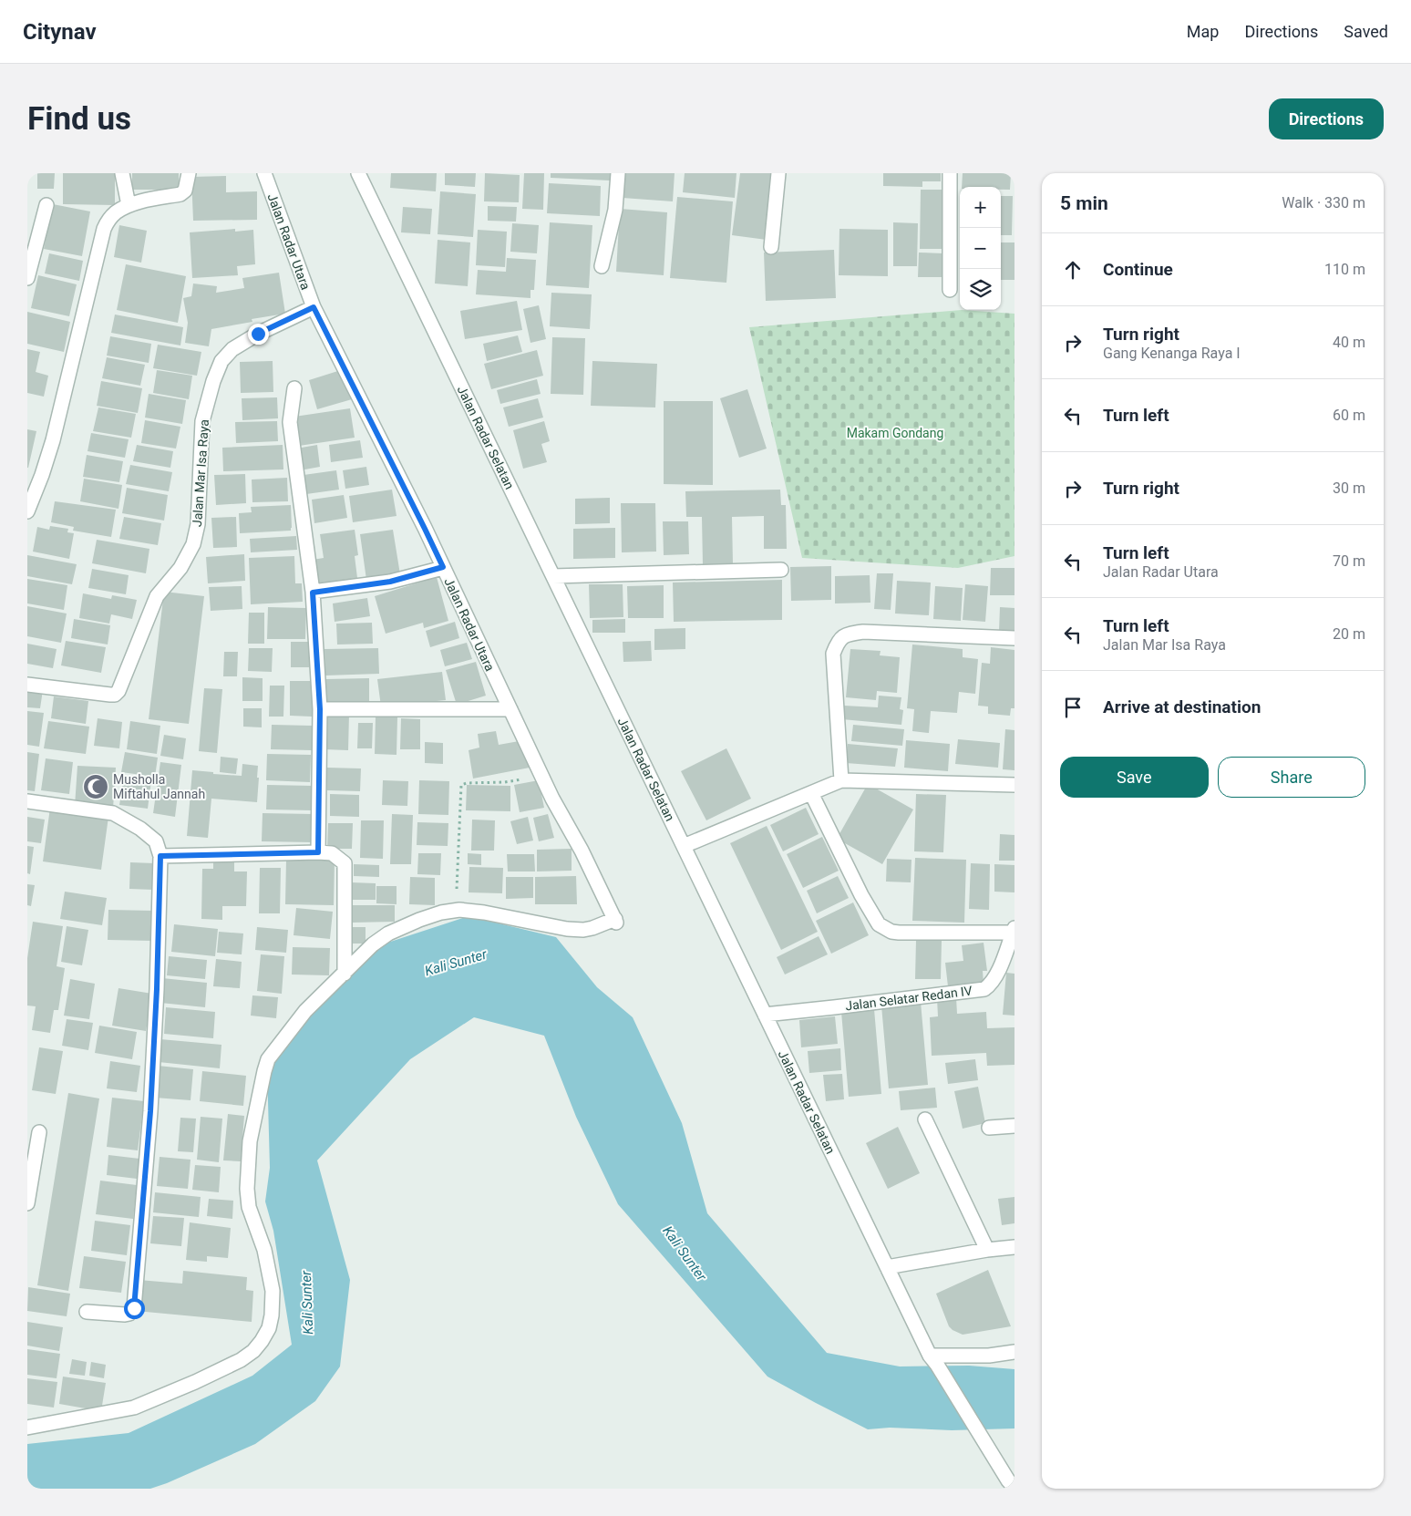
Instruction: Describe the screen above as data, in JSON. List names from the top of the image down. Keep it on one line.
{"streets":{"street":["Jalan Radar Utara","Jalan Radar Selatan","Jalan Mar Isa Raya","Jalan Selatar Redan IV"]},"crossings":[["Jalan Radar Utara","Jalan Mar Isa Raya"],["Jalan Radar Selatan","Jalan Selatar Redan IV"]],"water":["Kali Sunter"],"parks":["Makam Gondang"],"places":{"mosque":["Musholla Miftahul Jannah"]},"page":{"header":"Citynav","nav":["Map","Directions","Saved"],"buttons":["Directions",["Save","Share"]],"title":"Find us","heading":["5 min","Walk · 330 m"],"map_buttons":["+","−"],"list":[["Continue","110 m"],["Turn right","Gang Kenanga Raya I","40 m"],["Turn left","60 m"],["Turn right","30 m"],["Turn left","Jalan Radar Utara","70 m"],["Turn left","Jalan Mar Isa Raya","20 m"],"Arrive at destination"]}}
